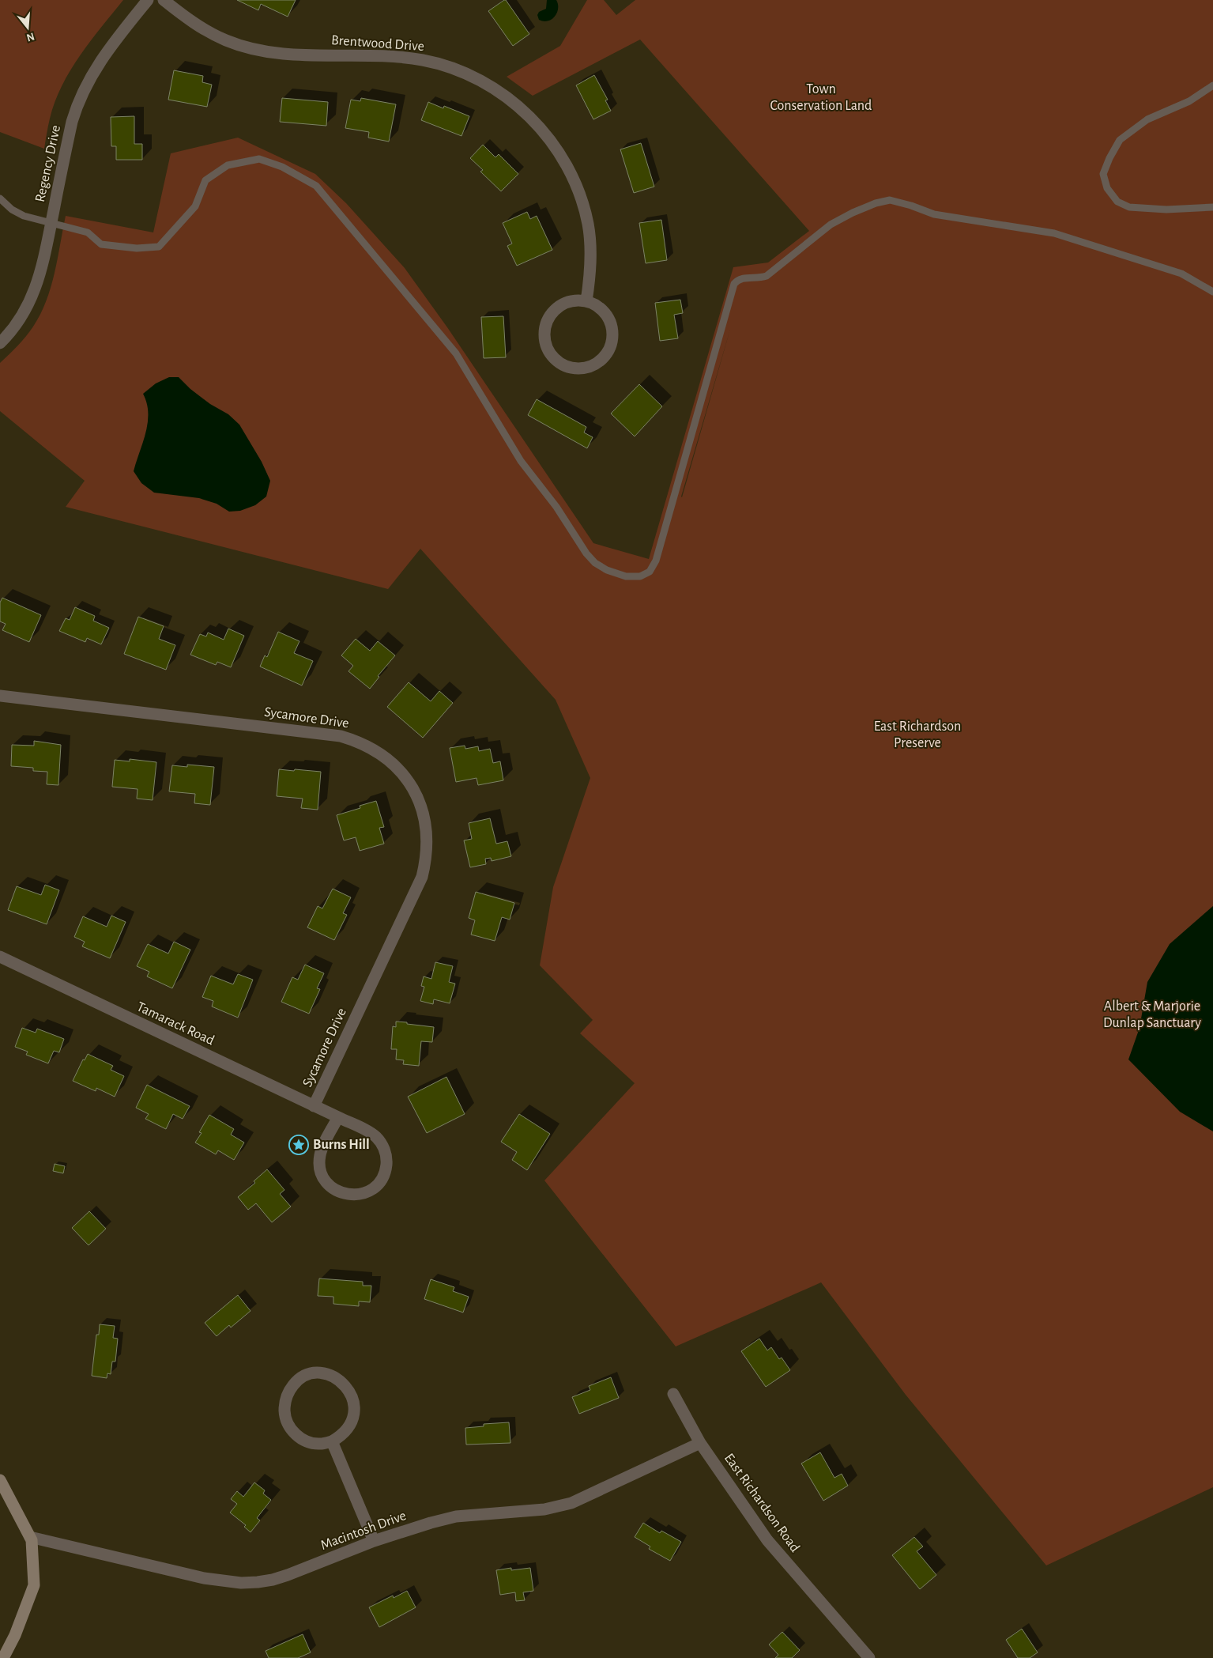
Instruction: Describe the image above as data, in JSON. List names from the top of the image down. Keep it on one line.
{"streets":{"street":["Brentwood Drive","Regency Drive","Sycamore Drive","Tamarack Road","East Richardson Road","Macintosh Drive"]},"crossings":[["Sycamore Drive","Tamarack Road"],["East Richardson Road","Macintosh Drive"]],"parks":["Town Conservation Land","East Richardson Preserve","Albert & Marjorie Dunlap Sanctuary"],"places":{"place":["Burns Hill"]},"north":"bottom"}
